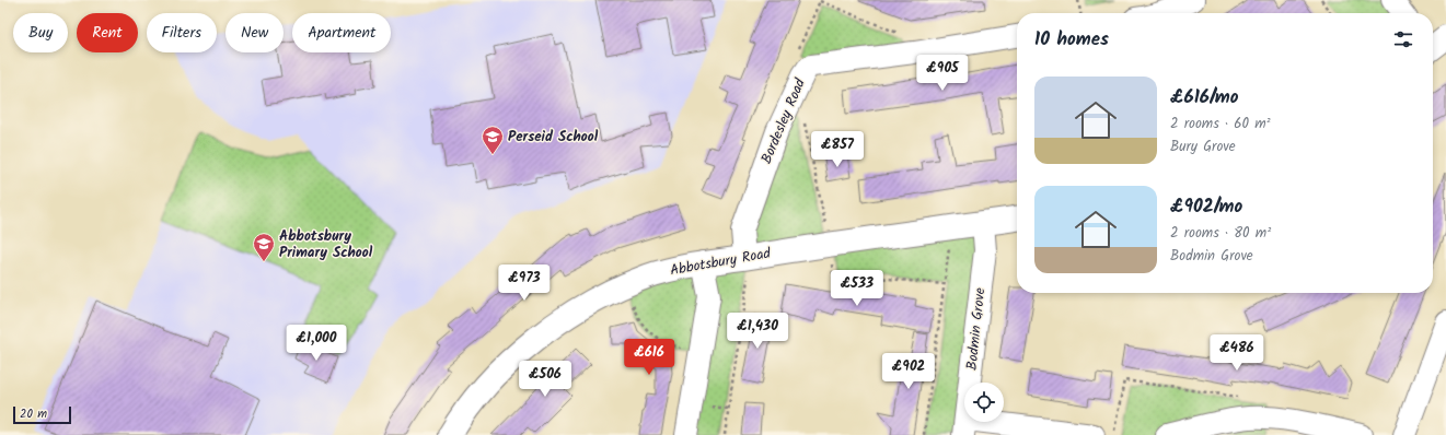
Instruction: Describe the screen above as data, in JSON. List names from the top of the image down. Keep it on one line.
{"streets":{"street":["Bordesley Road","Abbotsbury Road","Bodmin Grove"]},"crossings":[["Bordesley Road","Abbotsbury Road"],["Abbotsbury Road","Bodmin Grove"]],"places":{"school or university":["Perseid School","Abbotsbury Primary School"]},"scale_bar":"20 m","page":{"chip":["Buy","Rent","Filters","New","Apartment"],"heading":"10 homes","price":["£905","£857","£973","£533","£1,430","£1,000","£486","£616","£902","£506"],"list":[{"name":"£616/mo","note":"2 rooms · 60 m² · Bury Grove"},{"name":"£902/mo","note":"2 rooms · 80 m² · Bodmin Grove"}],"scale":"20 m"}}
